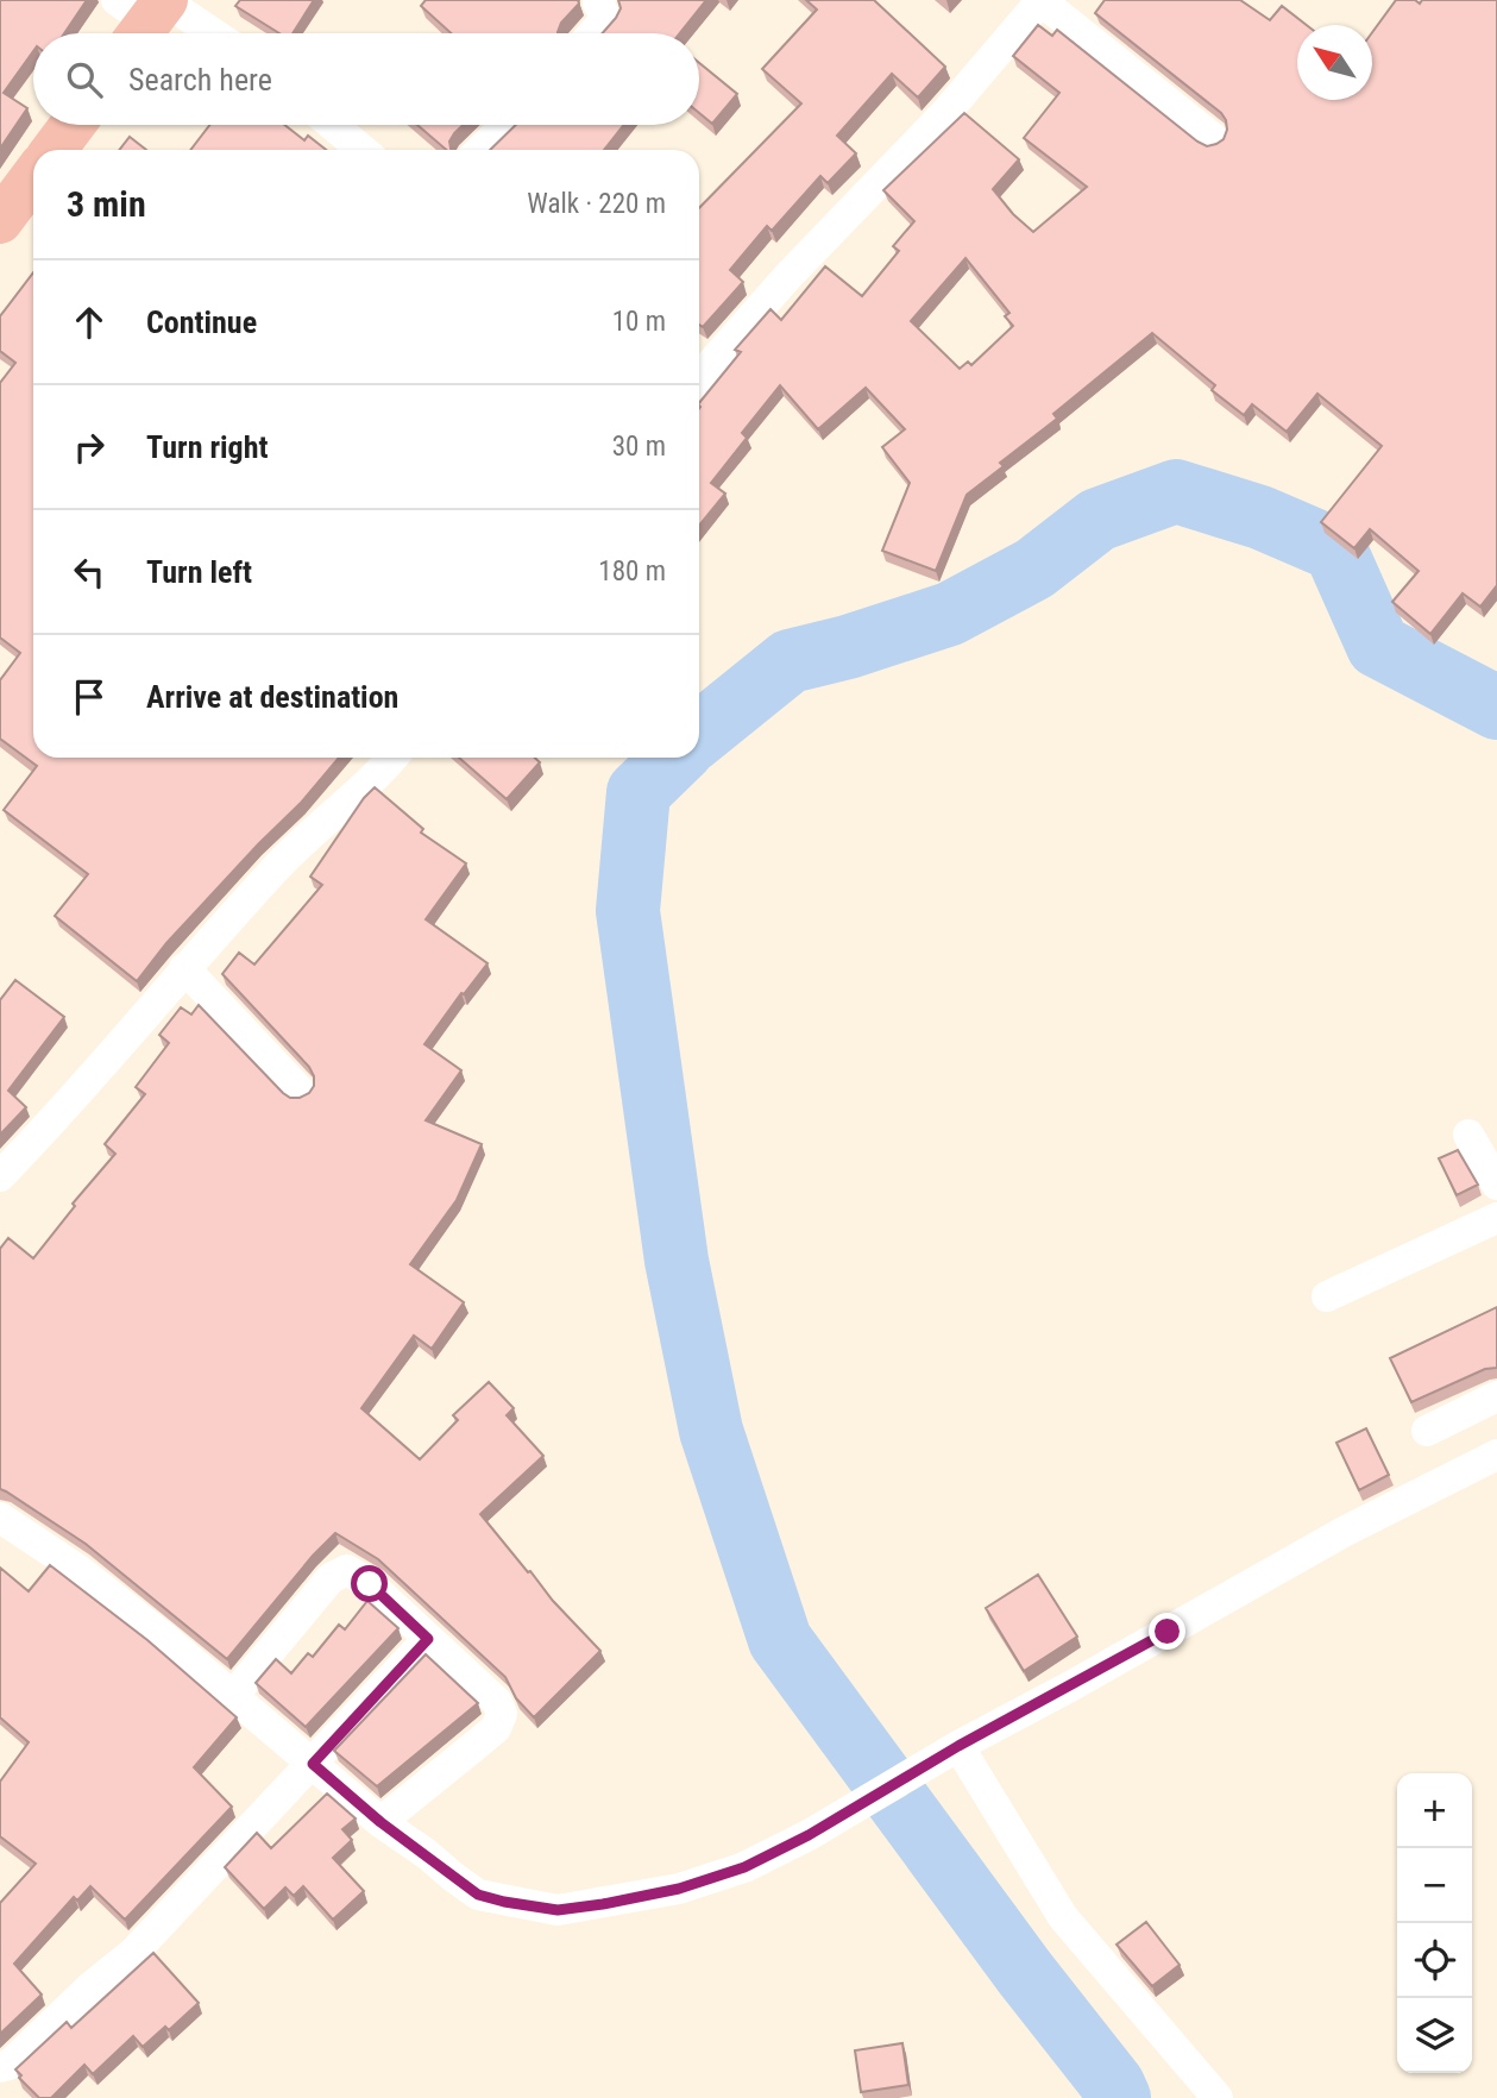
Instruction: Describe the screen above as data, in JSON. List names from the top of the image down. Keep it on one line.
{"north":"top left","page":{"search":"Search here","heading":["3 min","Walk · 220 m"],"list":[["Continue","10 m"],["Turn right","30 m"],["Turn left","180 m"],"Arrive at destination"],"map_buttons":["+","−"]}}
